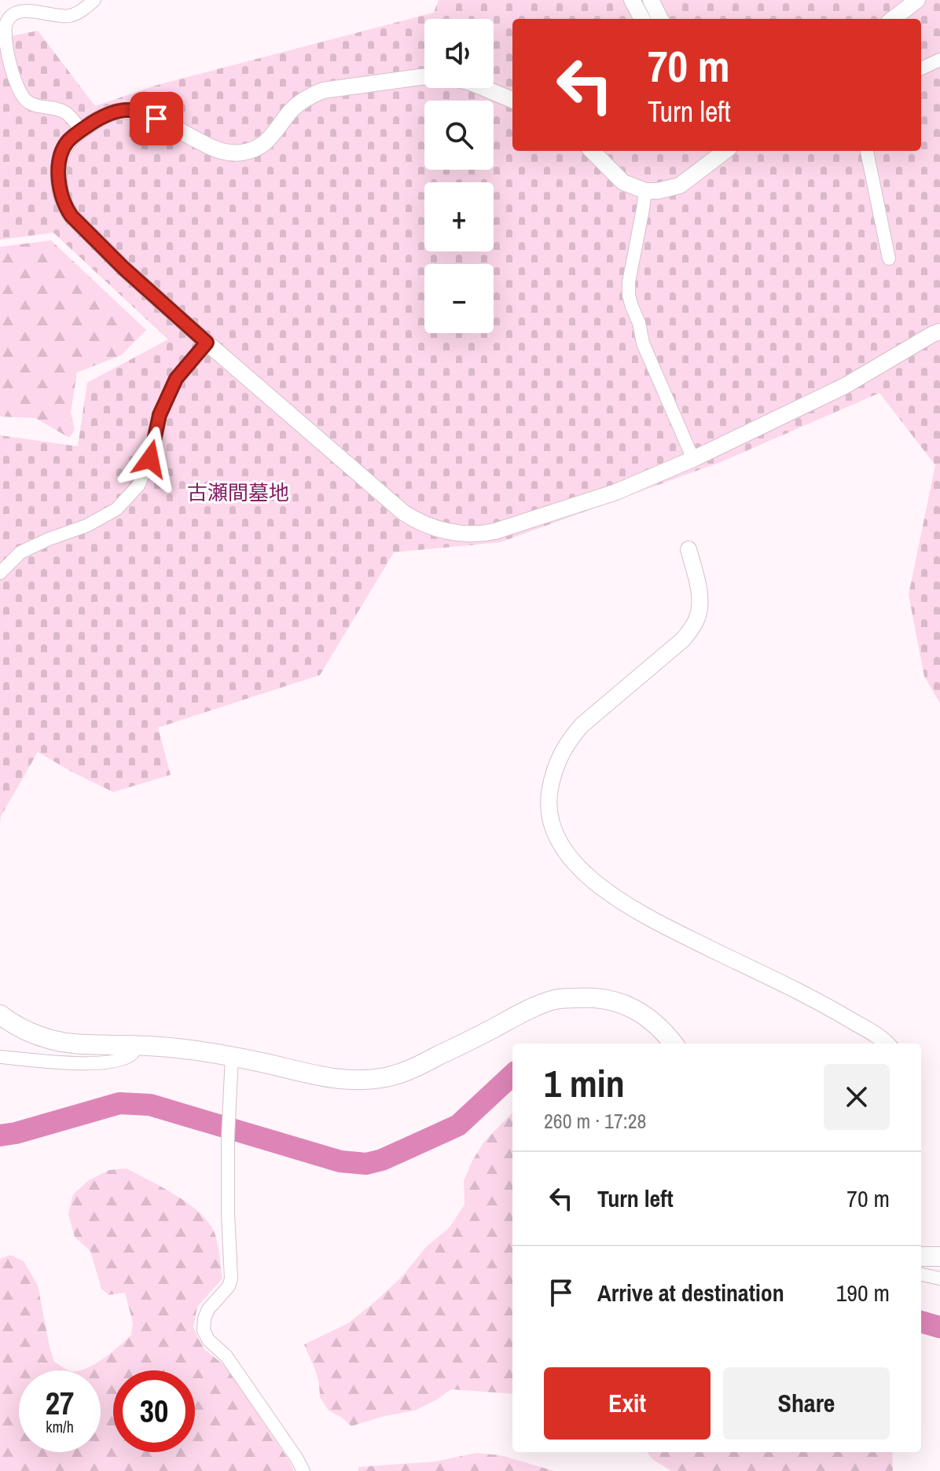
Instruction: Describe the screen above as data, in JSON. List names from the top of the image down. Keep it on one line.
{"parks":["古瀬間墓地"],"page":{"map_buttons":["+","−"],"turn":["70 m","Turn left"],"heading":["1 min","260 m · 17:28"],"list":[{"name":"Turn left","value":"70 m"},{"name":"Arrive at destination","value":"190 m"}],"buttons":["Exit","Share"],"speed":"27 km/h","limit":"30"}}
